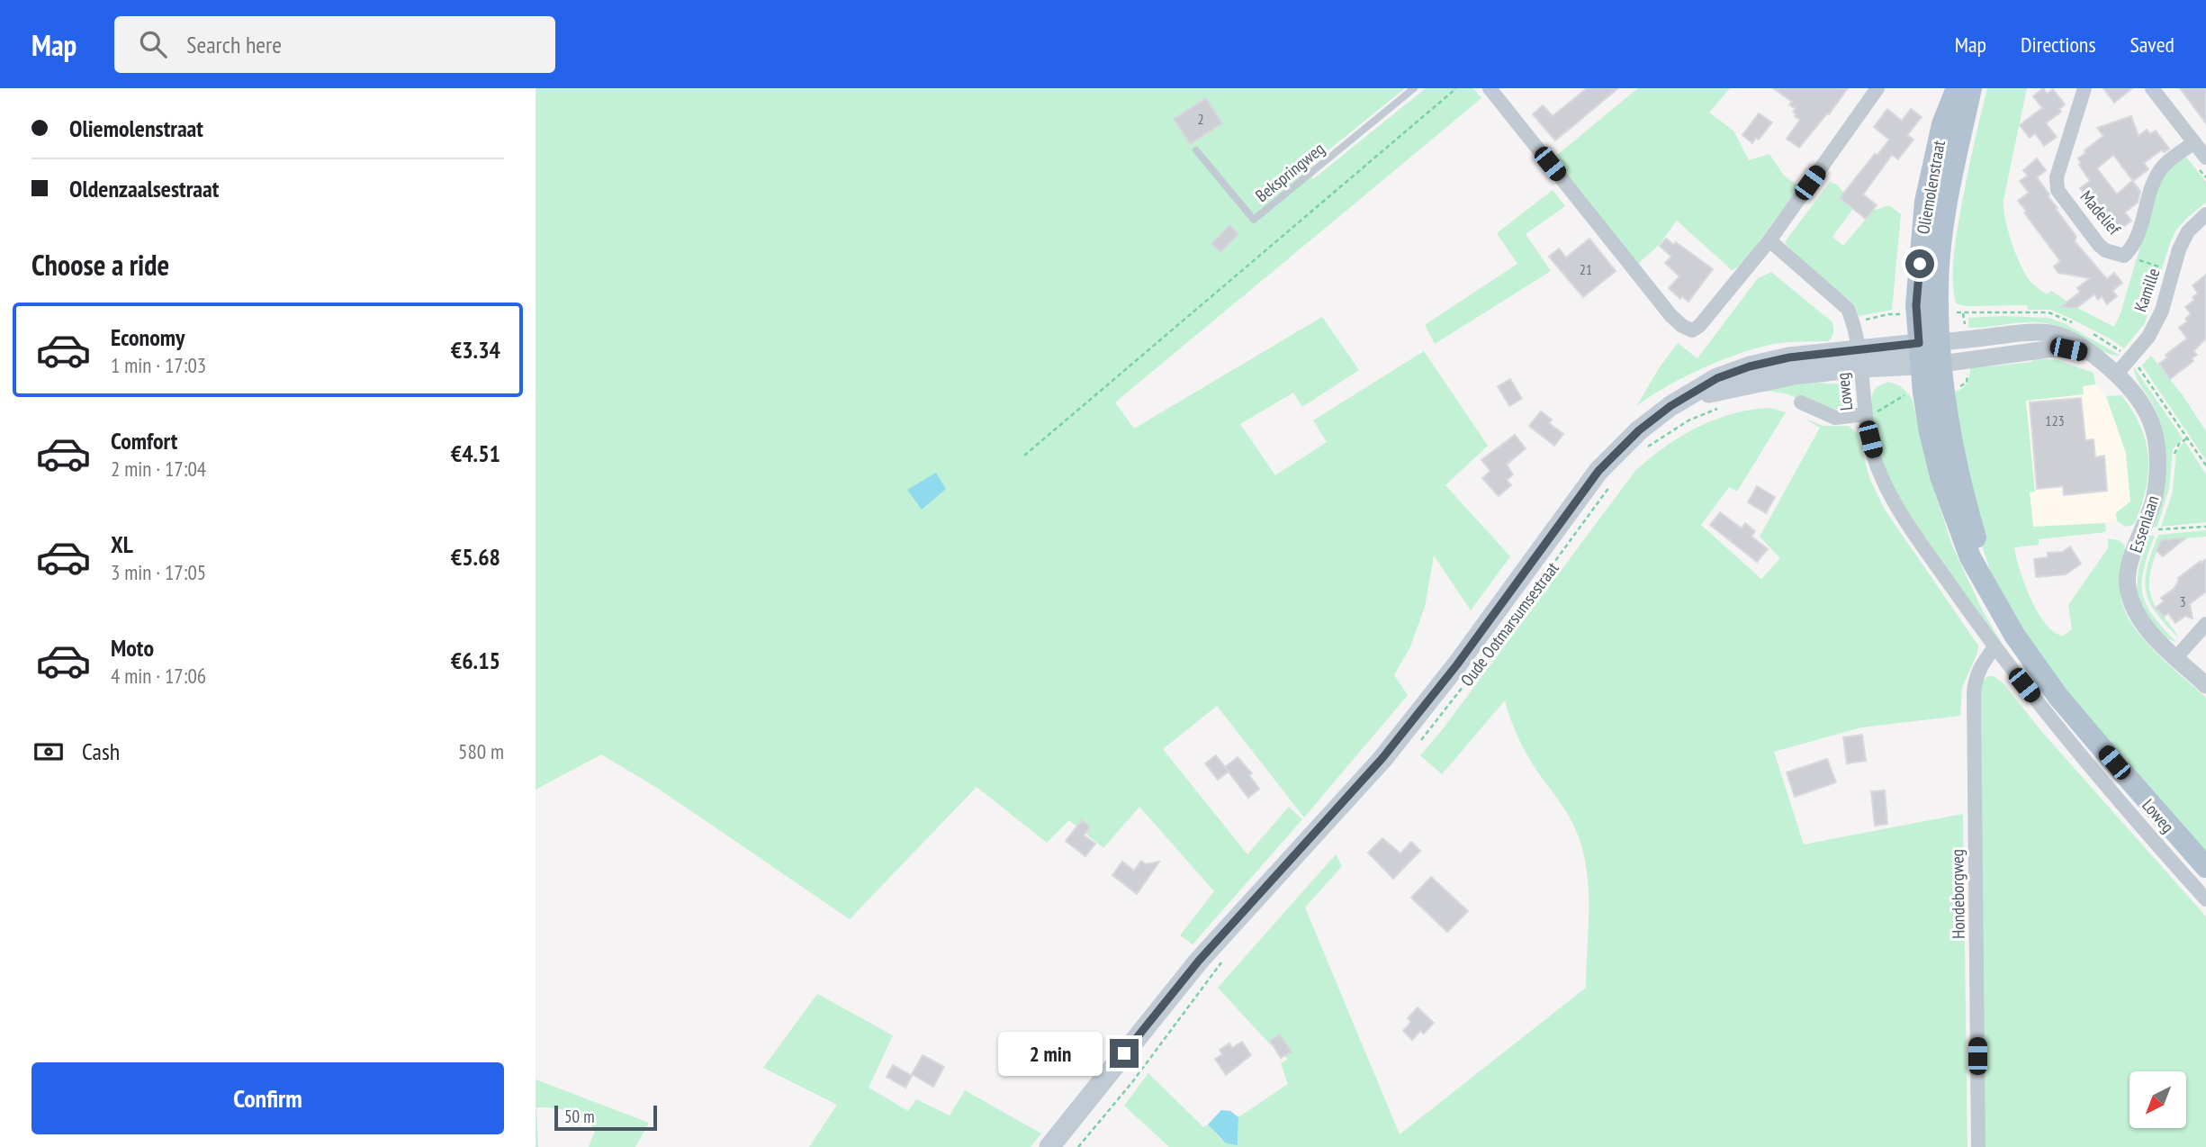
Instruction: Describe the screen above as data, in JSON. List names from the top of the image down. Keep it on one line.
{"streets":{"main road":["Oliemolenstraat","Oude Ootmarsumsestraat"],"street":["Madelief","Kamille","Loweg","Essenlaan","Hondeborgweg"],"lane":["Bekspringweg"]},"crossings":[["Oliemolenstraat","Essenlaan"],["Oliemolenstraat","Oude Ootmarsumsestraat"],["Kamille","Essenlaan"],["Loweg","Oude Ootmarsumsestraat"],["Loweg","Hondeborgweg"],["Essenlaan","Oude Ootmarsumsestraat"]],"house_numbers":["2","21","123","3"],"scale_bar":"50 m","north":"bottom left","page":{"header":"Map","search":"Search here","nav":["Map","Directions","Saved"],"banner":["Oliemolenstraat","Oldenzaalsestraat"],"heading":"Choose a ride","list":[{"name":"Economy","note":"1 min · 17:03","value":"€3.34"},{"name":"Comfort","note":"2 min · 17:04","value":"€4.51"},{"name":"XL","note":"3 min · 17:05","value":"€5.68"},{"name":"Moto","note":"4 min · 17:06","value":"€6.15"}],"pay":["Cash","580 m"],"bubble":"2 min","buttons":"Confirm","scale":"50 m"}}
